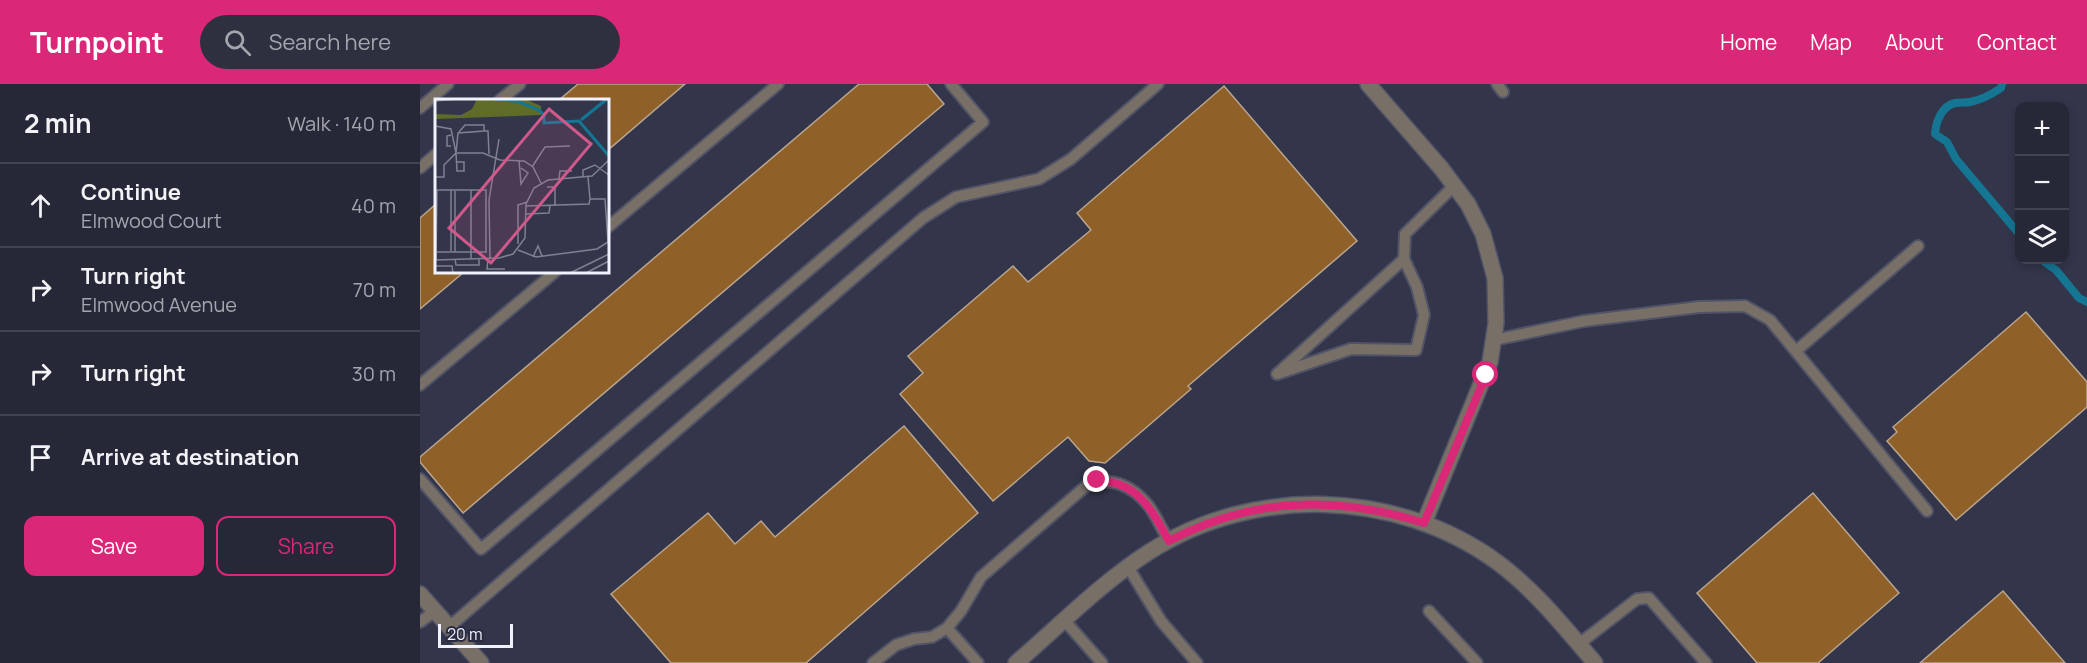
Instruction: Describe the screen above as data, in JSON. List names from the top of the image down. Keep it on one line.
{"scale_bar":"20 m","page":{"header":"Turnpoint","search":"Search here","nav":["Home","Map","About","Contact"],"heading":["2 min","Walk · 140 m"],"map_buttons":["+","−"],"list":[["Continue","Elmwood Court","40 m"],["Turn right","Elmwood Avenue","70 m"],["Turn right","30 m"],"Arrive at destination"],"buttons":["Save","Share"],"scale":"20 m"}}
